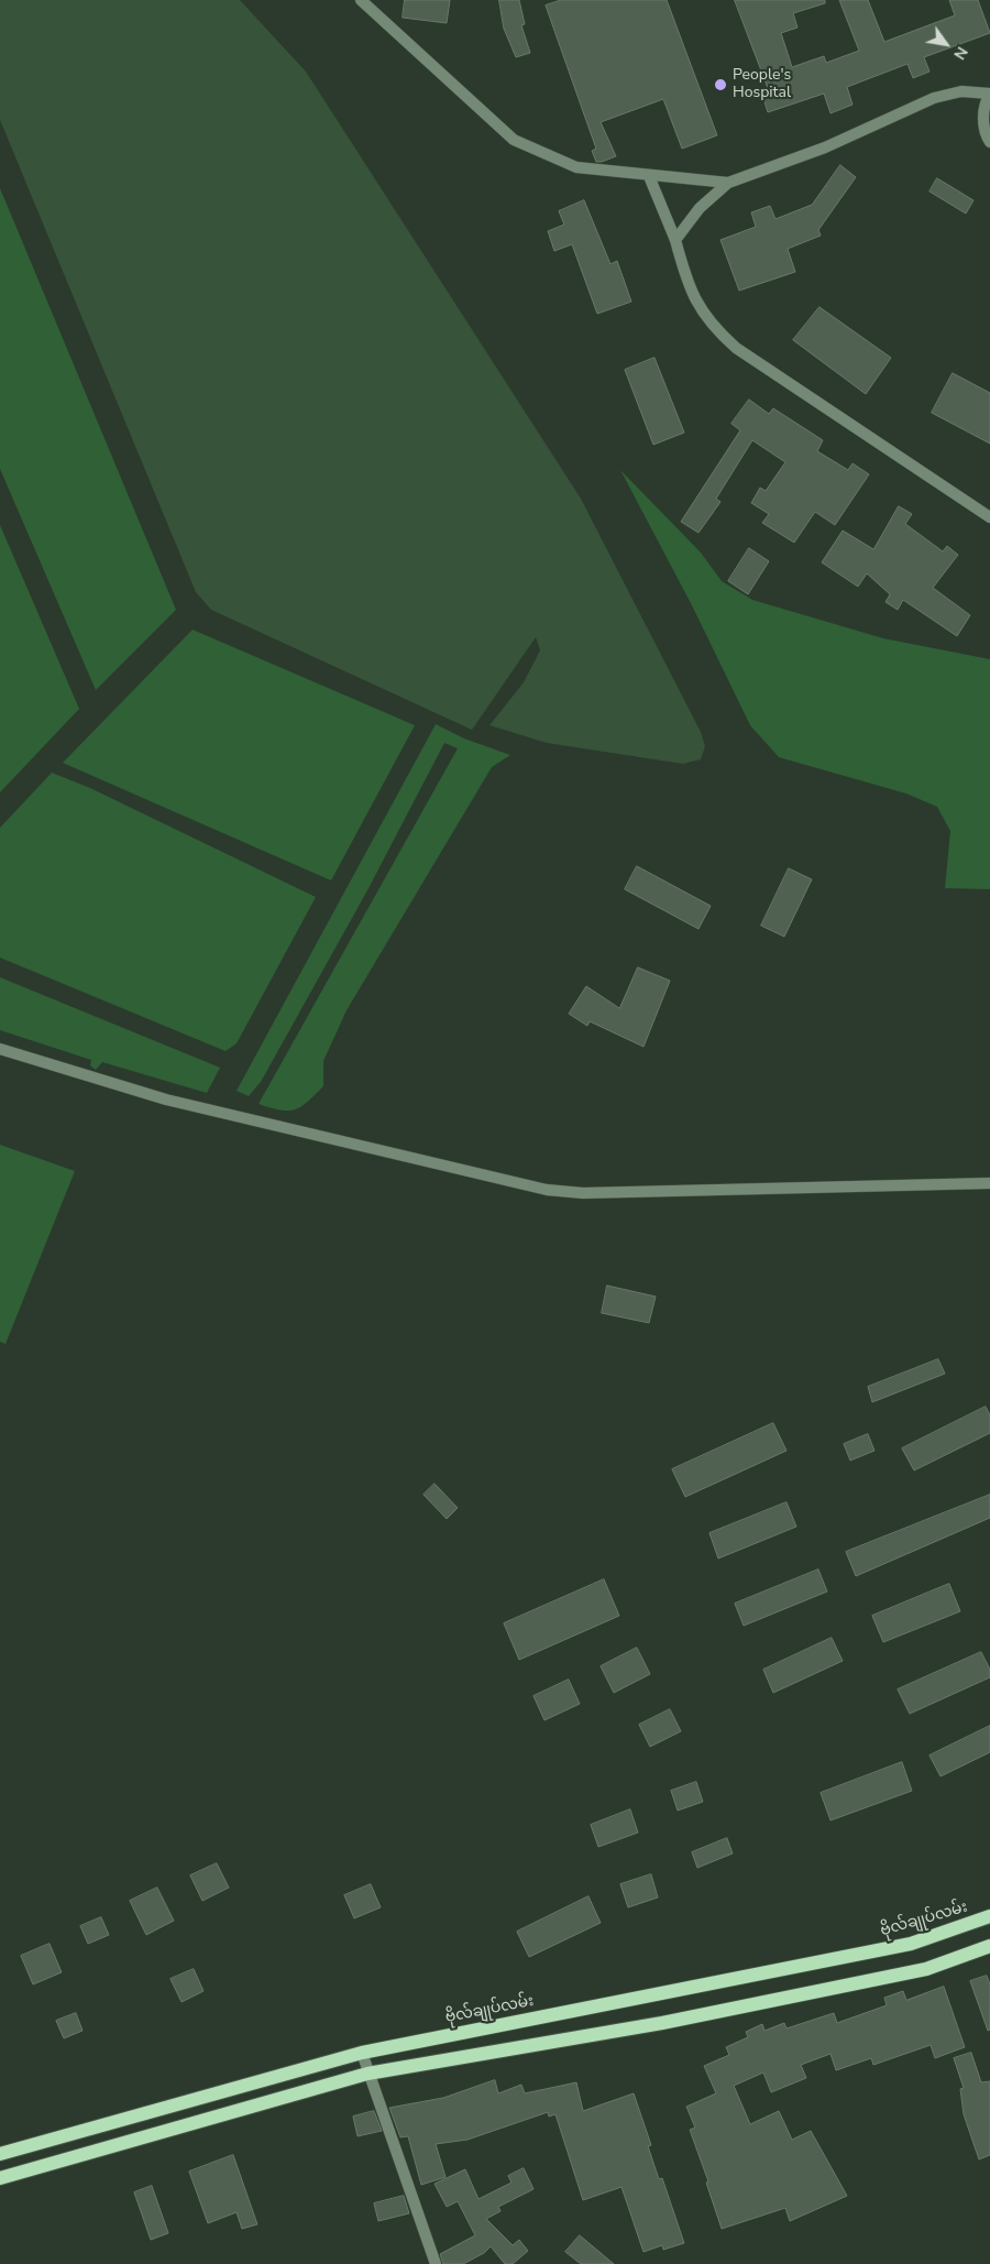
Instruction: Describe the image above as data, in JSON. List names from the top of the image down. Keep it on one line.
{"streets":{"main road":["ဗိုလ်ချုပ်လမ်း"]},"places":["People's Hospital"],"north":"bottom right"}
